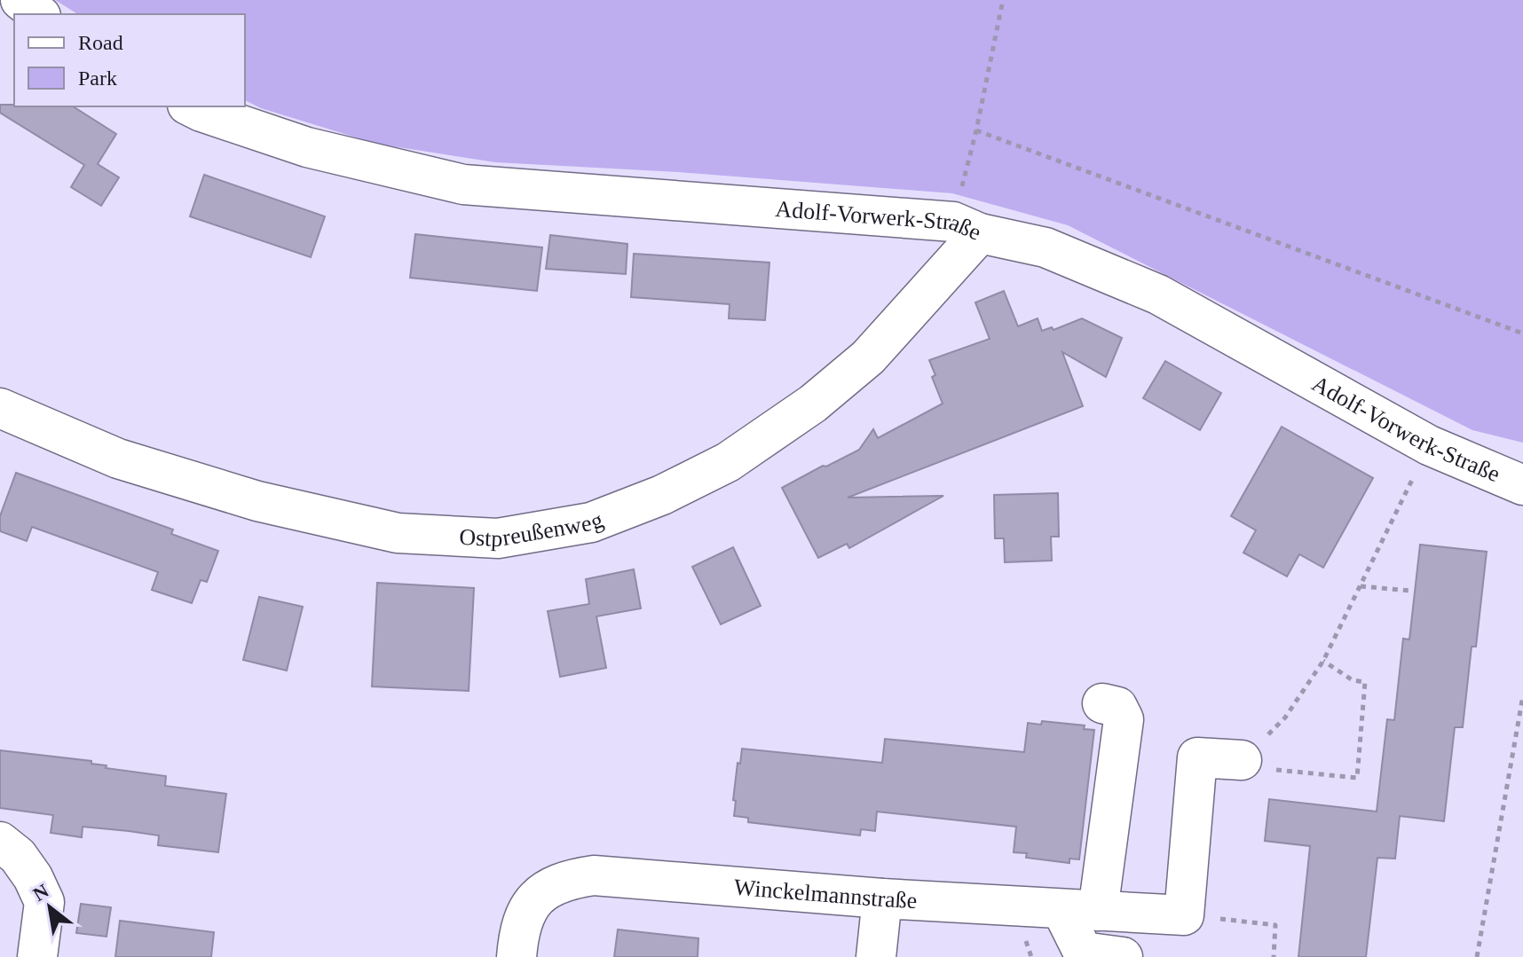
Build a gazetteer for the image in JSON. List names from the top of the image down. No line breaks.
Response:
{"streets":{"street":["Adolf-Vorwerk-Straße","Ostpreußenweg","Winckelmannstraße"]},"crossings":[["Adolf-Vorwerk-Straße","Ostpreußenweg"]],"legend":["Road","Park"],"north":"top left"}
